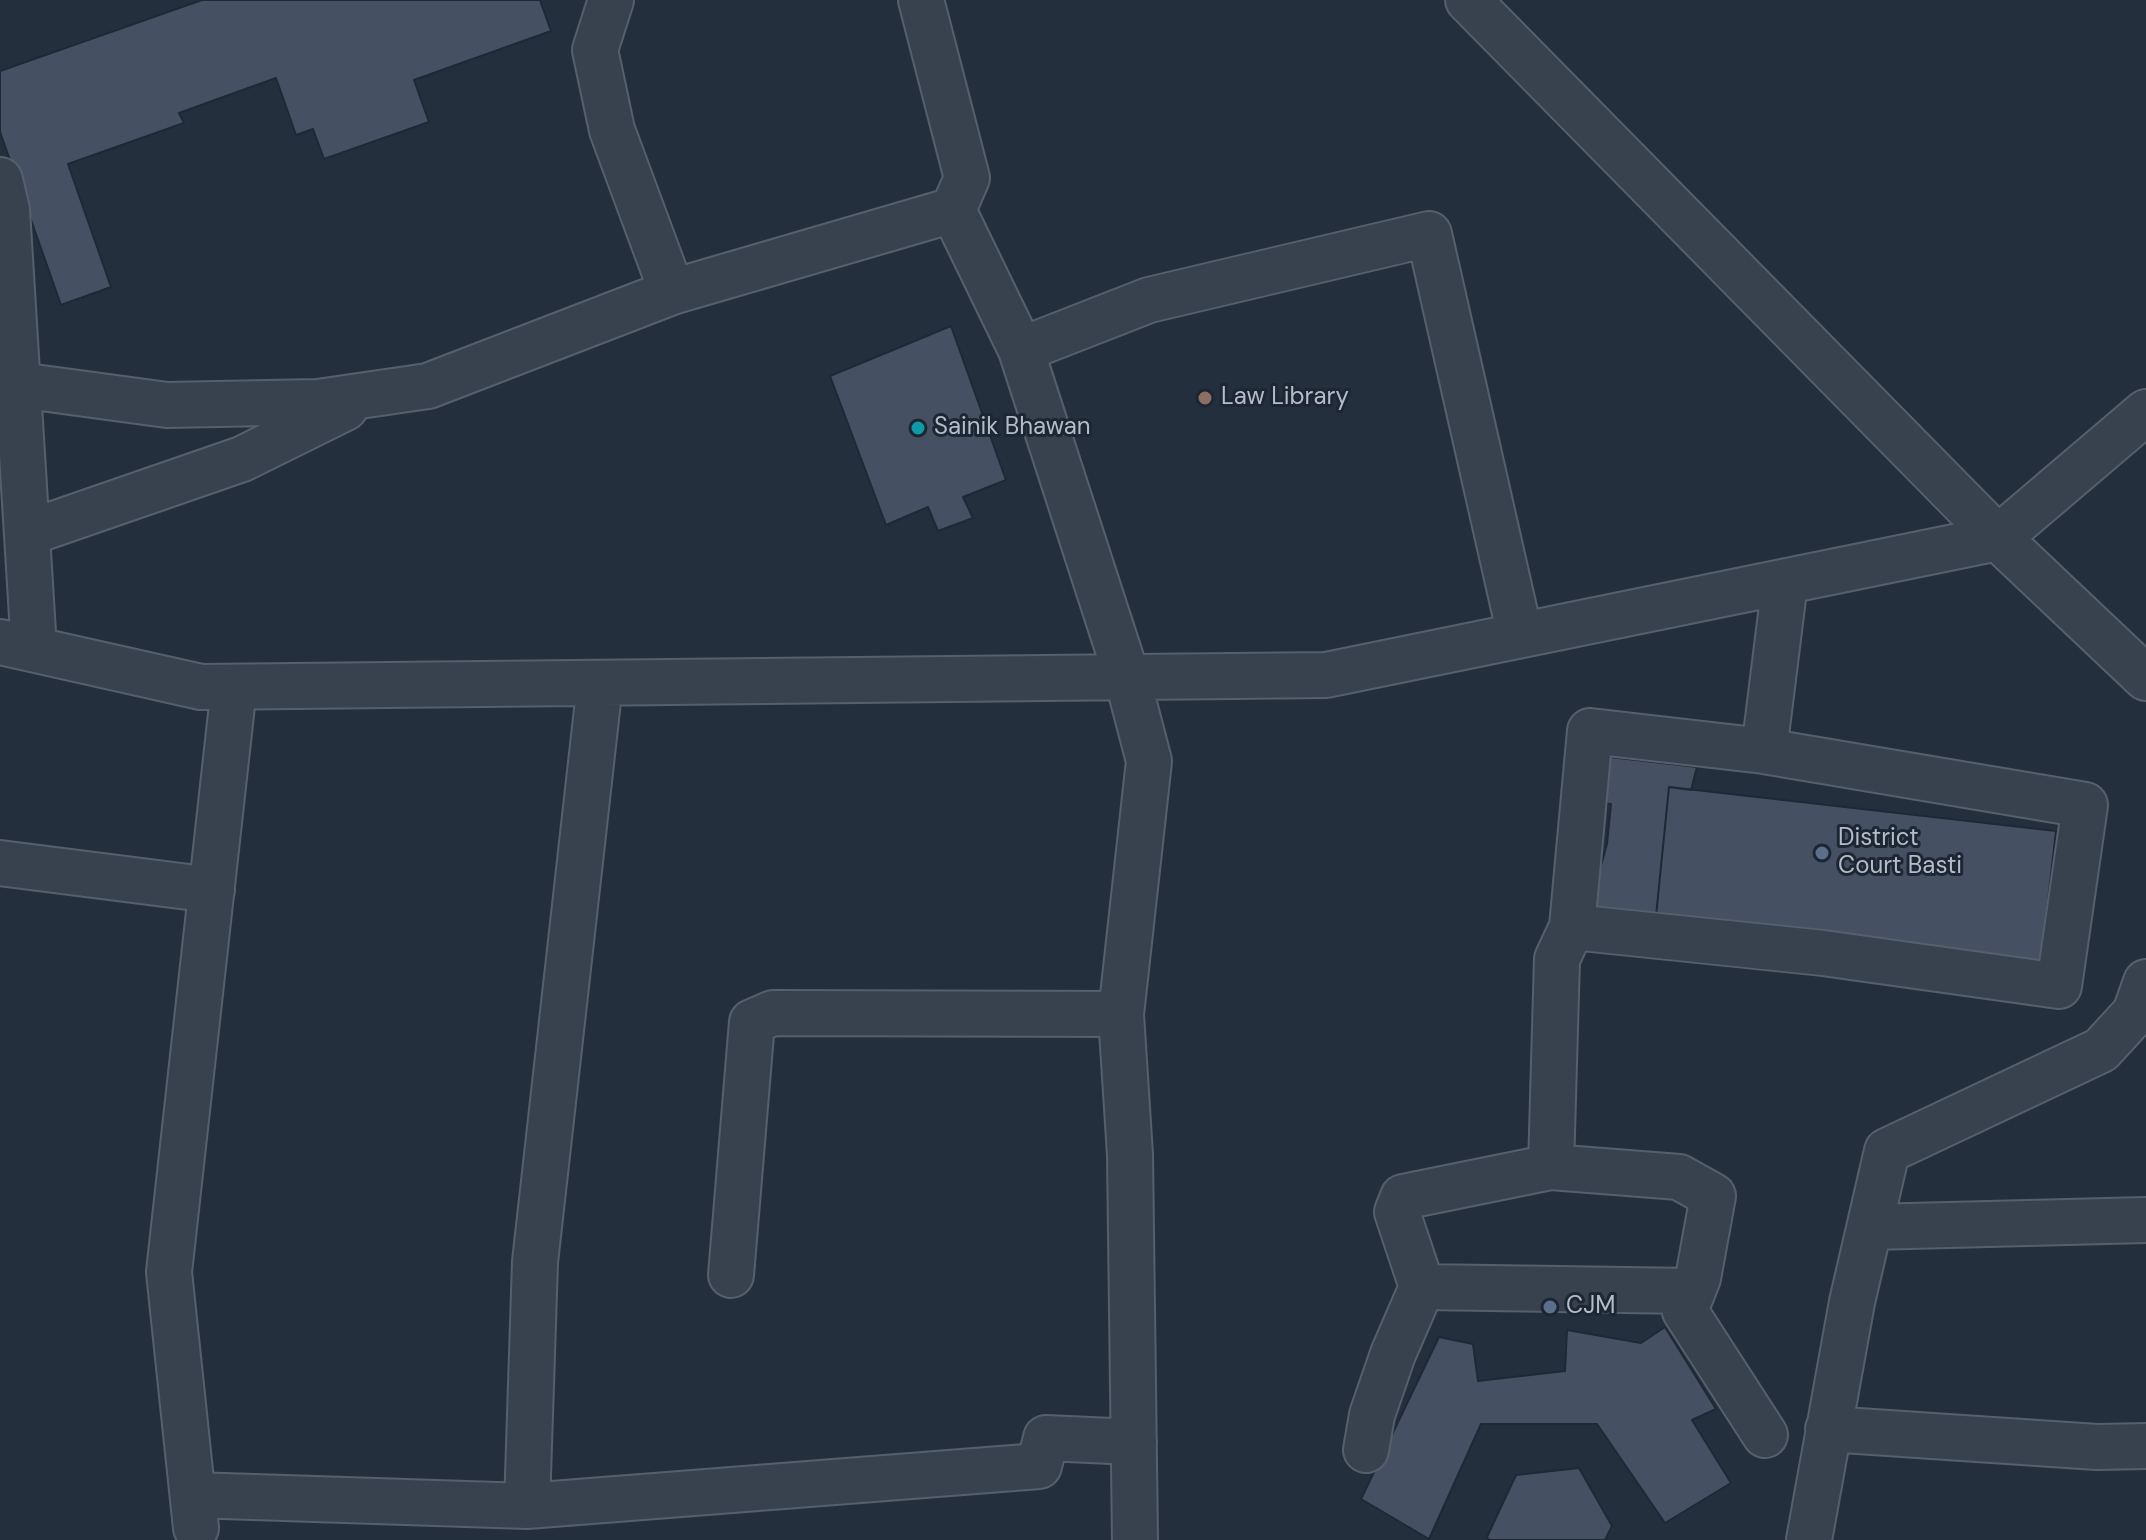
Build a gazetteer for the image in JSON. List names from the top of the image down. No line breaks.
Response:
{"places":["Law Library","Sainik Bhawan","District Court Basti","CJM"]}
